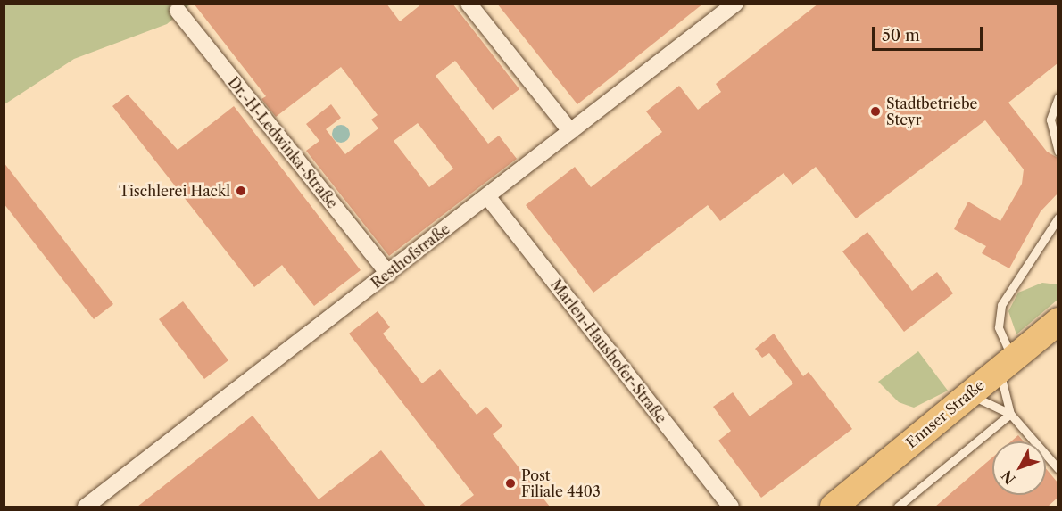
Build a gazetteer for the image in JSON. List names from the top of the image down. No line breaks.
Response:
{"streets":{"main road":["Ennser Straße"],"street":["Dr.-H-Ledwinka-Straße","Resthofstraße","Marlen-Haushofer-Straße"]},"crossings":[["Dr.-H-Ledwinka-Straße","Resthofstraße"],["Resthofstraße","Marlen-Haushofer-Straße"]],"places":["Stadtbetriebe Steyr","Tischlerei Hackl","Post Filiale 4403"],"scale_bar":"50 m","north":"bottom left"}
